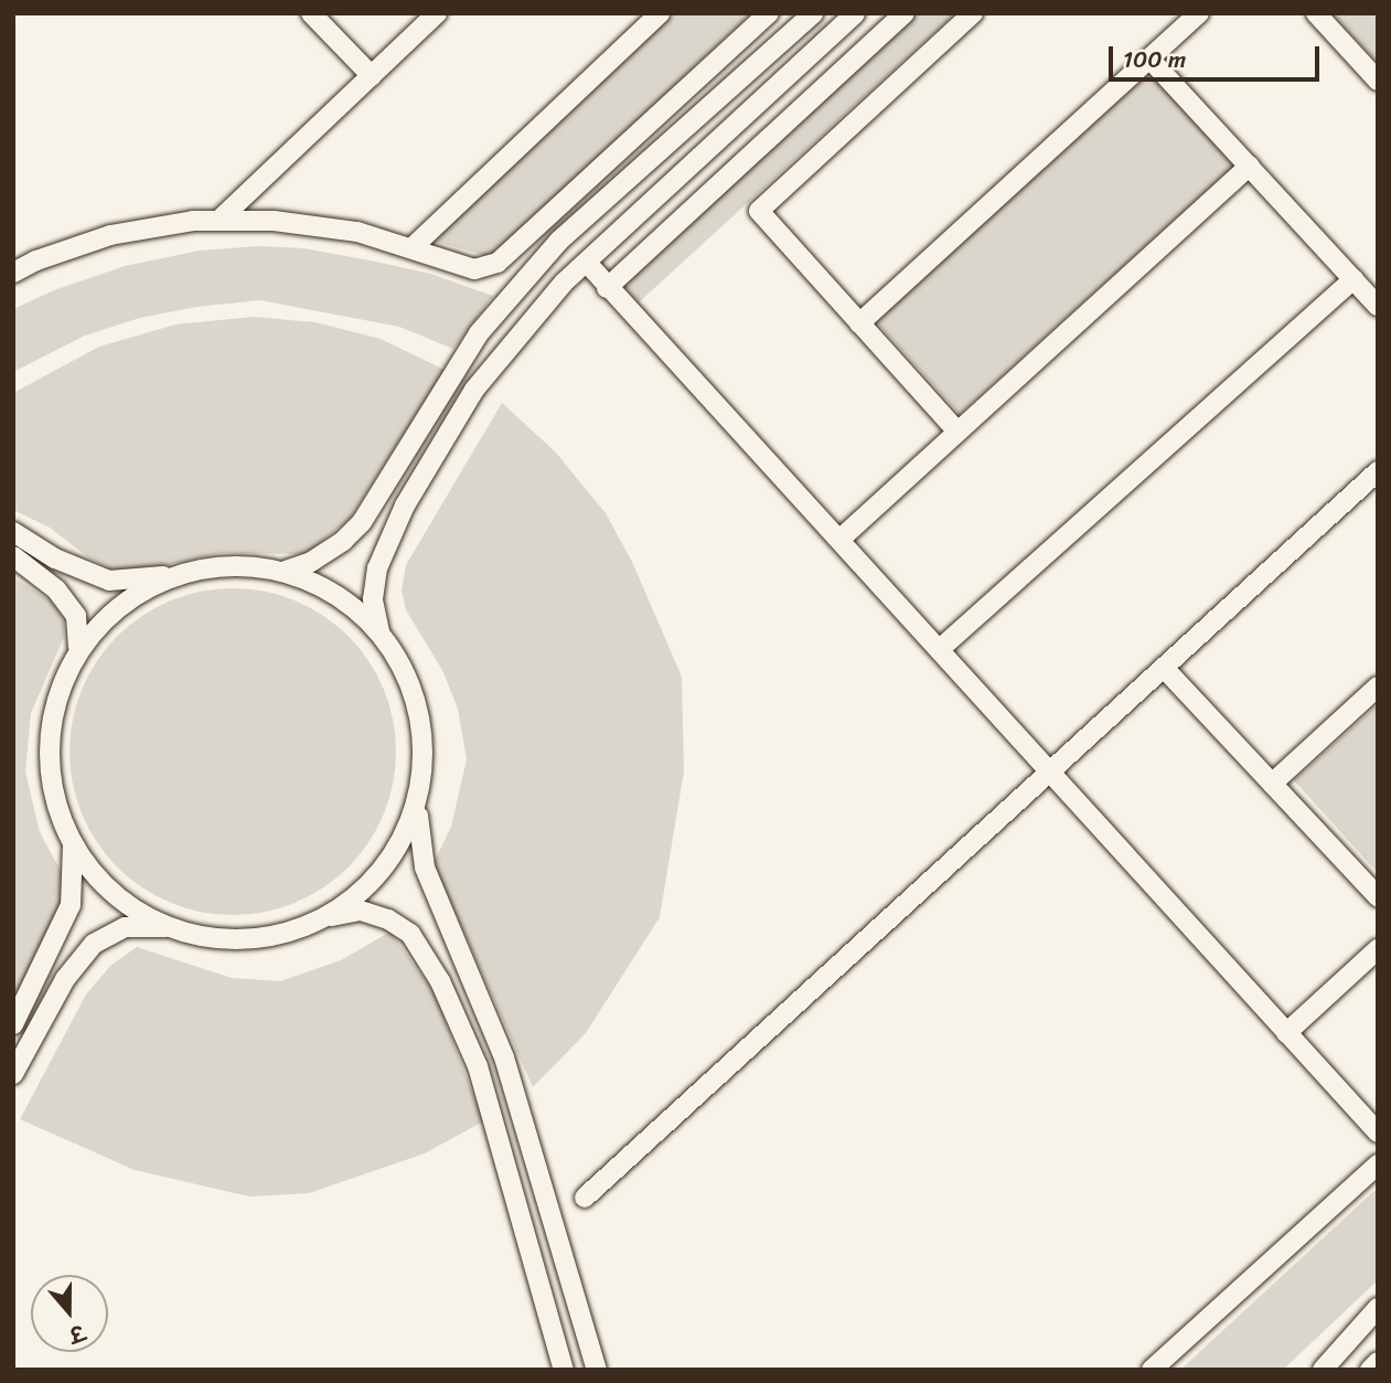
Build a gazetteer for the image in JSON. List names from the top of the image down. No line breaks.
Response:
{"scale_bar":"100 m","north":"bottom"}
